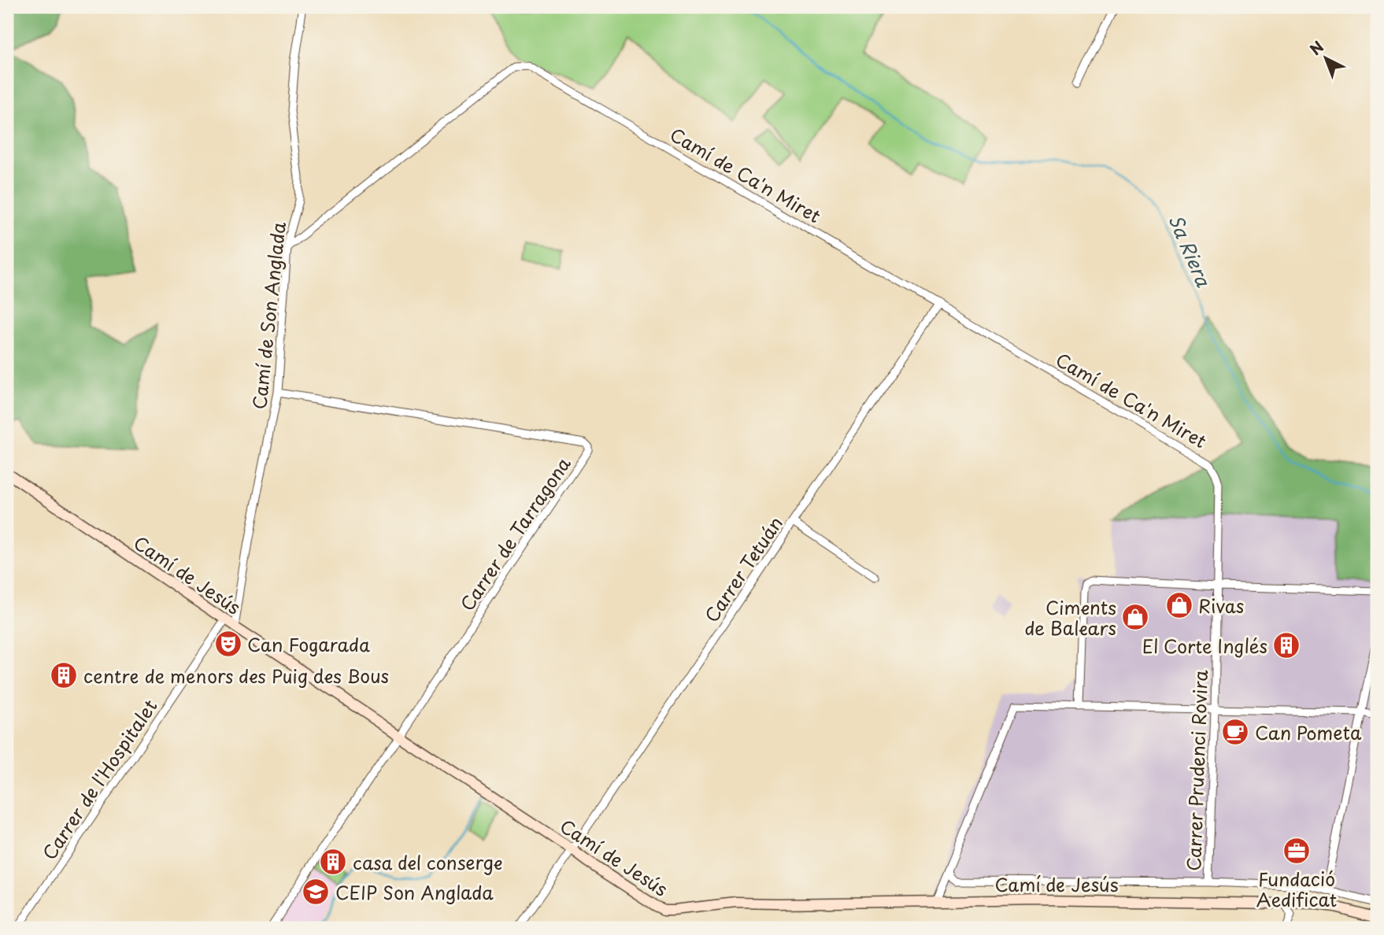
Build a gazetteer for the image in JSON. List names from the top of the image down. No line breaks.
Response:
{"streets":{"street":["Camí de Ca'n Miret","Camí de Son Anglada","Carrer de Tarragona","Carrer Tetuán","Camí de Jesús","Carrer Prudenci Rovira","Carrer de l'Hospitalet"]},"crossings":[["Camí de Ca'n Miret","Camí de Son Anglada"],["Camí de Ca'n Miret","Carrer Tetuán"],["Camí de Ca'n Miret","Carrer Prudenci Rovira"],["Camí de Son Anglada","Carrer de Tarragona"],["Camí de Son Anglada","Camí de Jesús"],["Camí de Son Anglada","Carrer de l'Hospitalet"],["Carrer de Tarragona","Camí de Jesús"],["Carrer Tetuán","Camí de Jesús"],["Camí de Jesús","Carrer Prudenci Rovira"],["Camí de Jesús","Carrer de l'Hospitalet"]],"water":["Sa Riera"],"places":{"shop":["Rivas","Ciments de Balears"],"theatre":["Can Fogarada"],"building":["El Corte Inglés","centre de menors des Puig des Bous","casa del conserge"],"cafe":["Can Pometa"],"office":["Fundació Aedificat"],"school or university":["CEIP Son Anglada"]},"north":"top left"}
